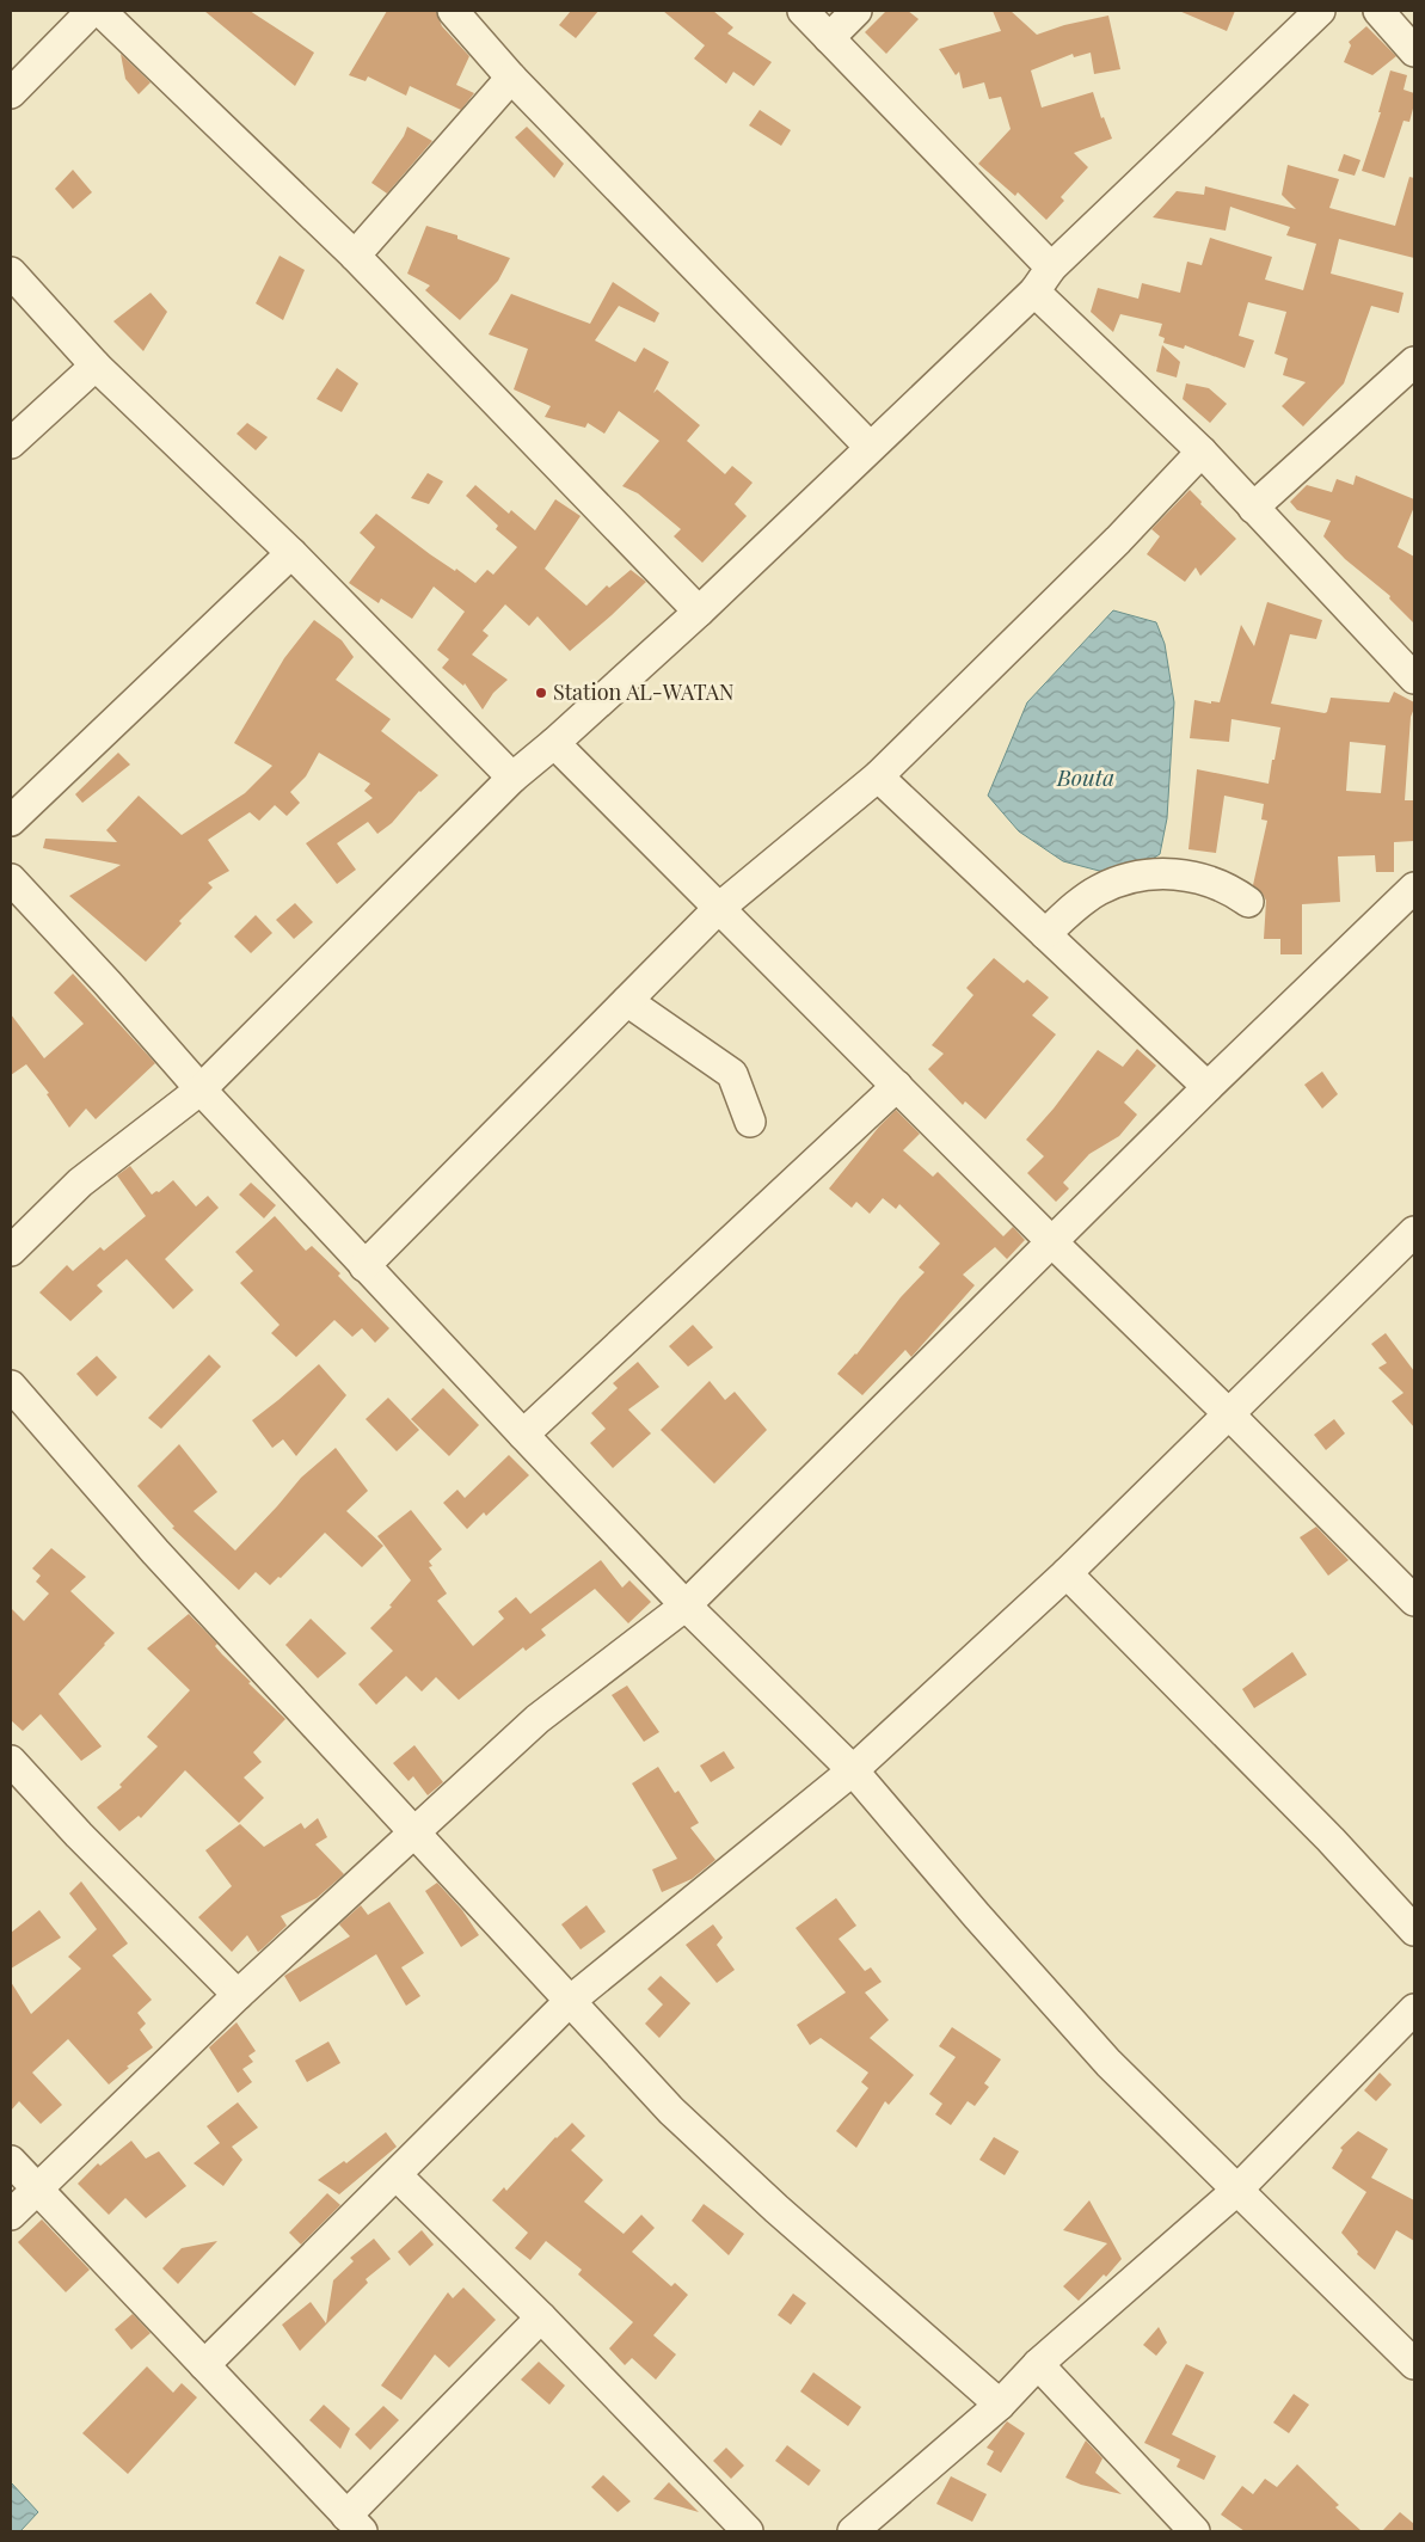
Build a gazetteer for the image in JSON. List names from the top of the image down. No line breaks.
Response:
{"water":["Bouta"],"places":["Station AL-WATAN"]}
